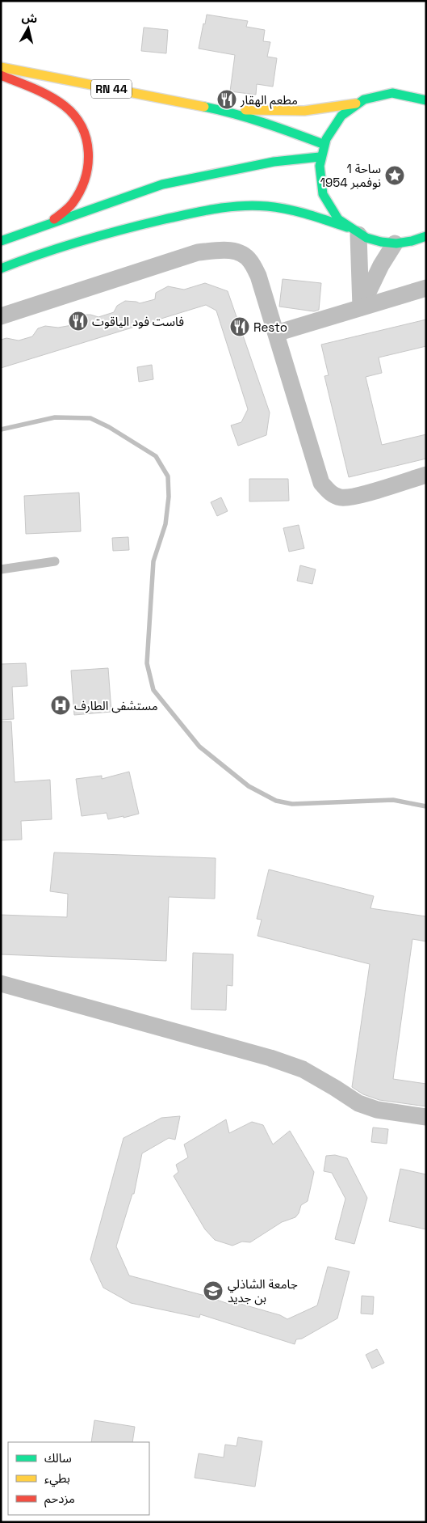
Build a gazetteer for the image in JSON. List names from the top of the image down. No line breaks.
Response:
{"streets":{"main road":["RN 44"]},"places":{"restaurant":["مطعم الهقار","فاست فود الياقوت","Resto"],"place":["ساحة 1 نوفمبر 1954"],"hospital":["مستشفى الطارف"],"school or university":["جامعة الشاذلي بن جديد"]},"legend":["سالك","بطيء","مزدحم"],"north":"top"}
